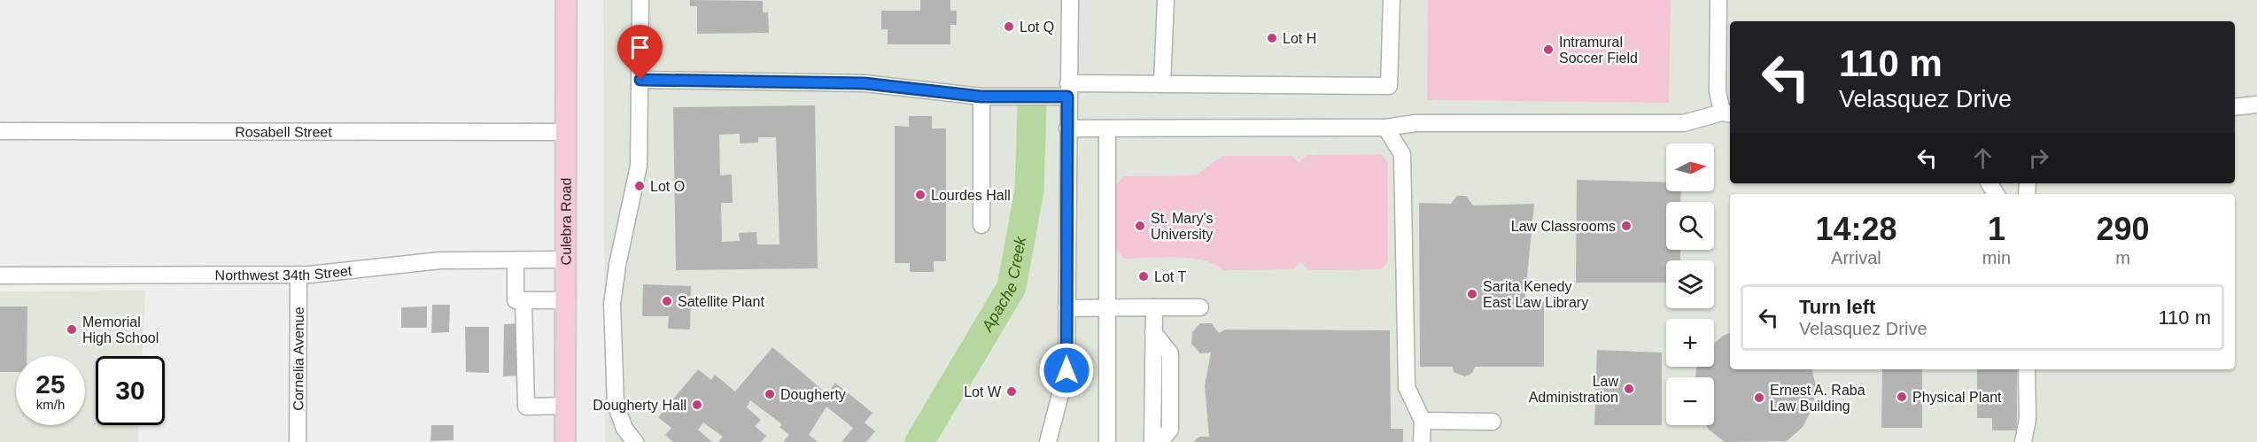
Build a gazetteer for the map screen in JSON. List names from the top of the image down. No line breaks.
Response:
{"streets":{"main road":["Culebra Road"],"street":["Rosabell Street","Northwest 34th Street","Cornelia Avenue"]},"crossings":[["Rosabell Street","Culebra Road"],["Culebra Road","Northwest 34th Street"],["Northwest 34th Street","Cornelia Avenue"]],"water":["Apache Creek"],"places":["Lot Q","Lot H","Intramural Soccer Field","Lot O","Lourdes Hall","St. Mary's University","Law Classrooms","Lot T","Sarita Kenedy East Law Library","Satellite Plant","Memorial High School","Law Administration","Lot W","Dougherty","Physical Plant","Ernest A. Raba Law Building","Dougherty Hall"],"north":"right","page":{"turn":["110 m","Velasquez Drive"],"map_buttons":["+","−"],"eta":["14:28","Arrival","1","min","290","m"],"list":[{"name":"Turn left","note":"Velasquez Drive","value":"110 m"}],"speed":"25 km/h","limit":"30"}}
